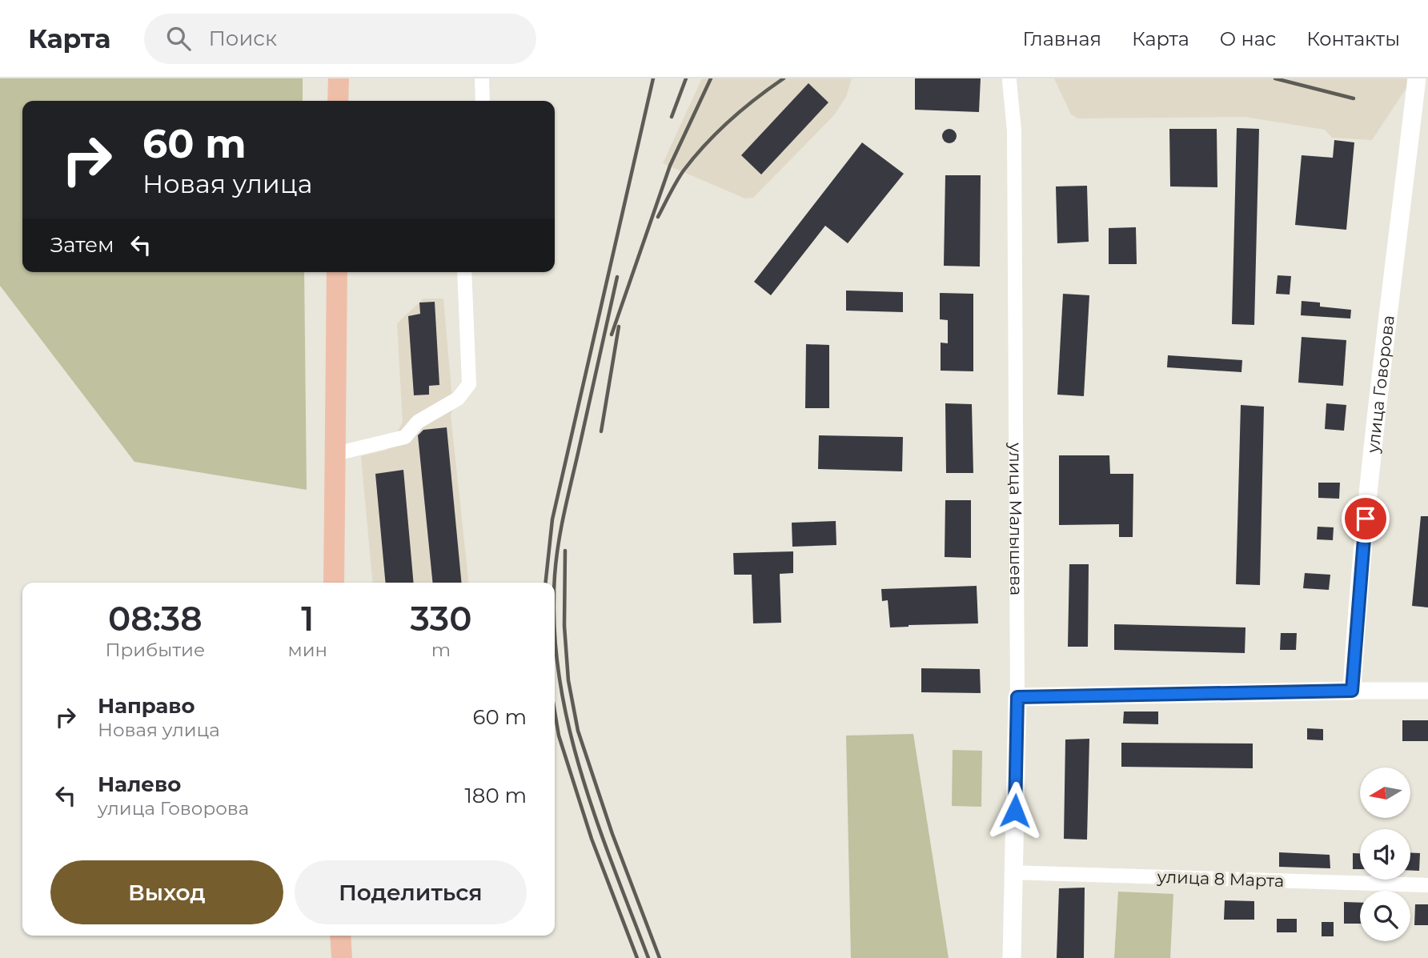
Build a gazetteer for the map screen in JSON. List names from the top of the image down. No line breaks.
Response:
{"streets":{"main road":["улица Говорова","улица Малышева"],"street":["улица 8 Марта"]},"crossings":[["улица Малышева","улица 8 Марта"]],"north":"left","page":{"header":"Карта","search":"Поиск","nav":["Главная","Карта","О нас","Контакты"],"turn":["60 m","Новая улица"],"then":"Затем","eta":["08:38","Прибытие","1","мин","330","m"],"list":[{"name":"Направо","note":"Новая улица","value":"60 m"},{"name":"Налево","note":"улица Говорова","value":"180 m"}],"buttons":["Выход","Поделиться"]}}
